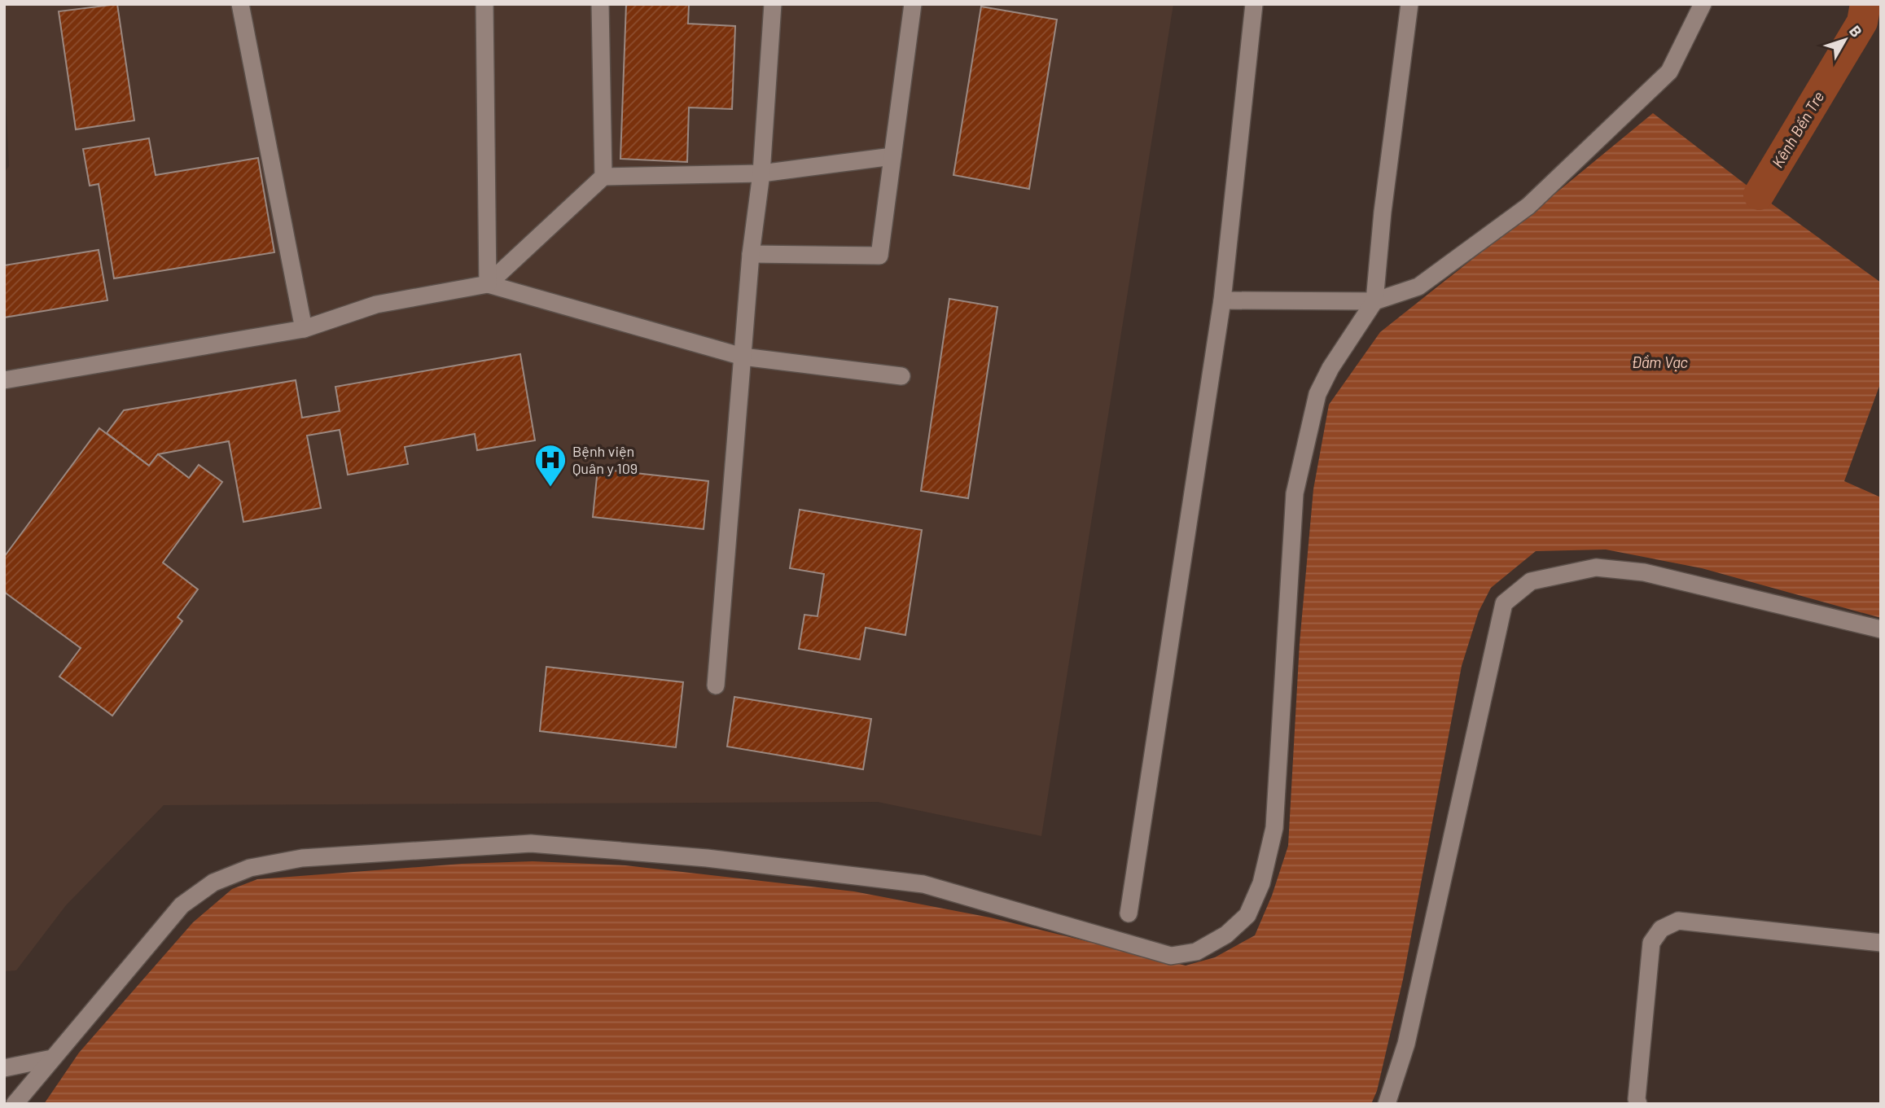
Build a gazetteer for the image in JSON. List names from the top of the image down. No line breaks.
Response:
{"water":["Kênh Bến Tre","Đầm Vạc"],"places":{"hospital":["Bệnh viện Quân y 109"]},"north":"top right"}
